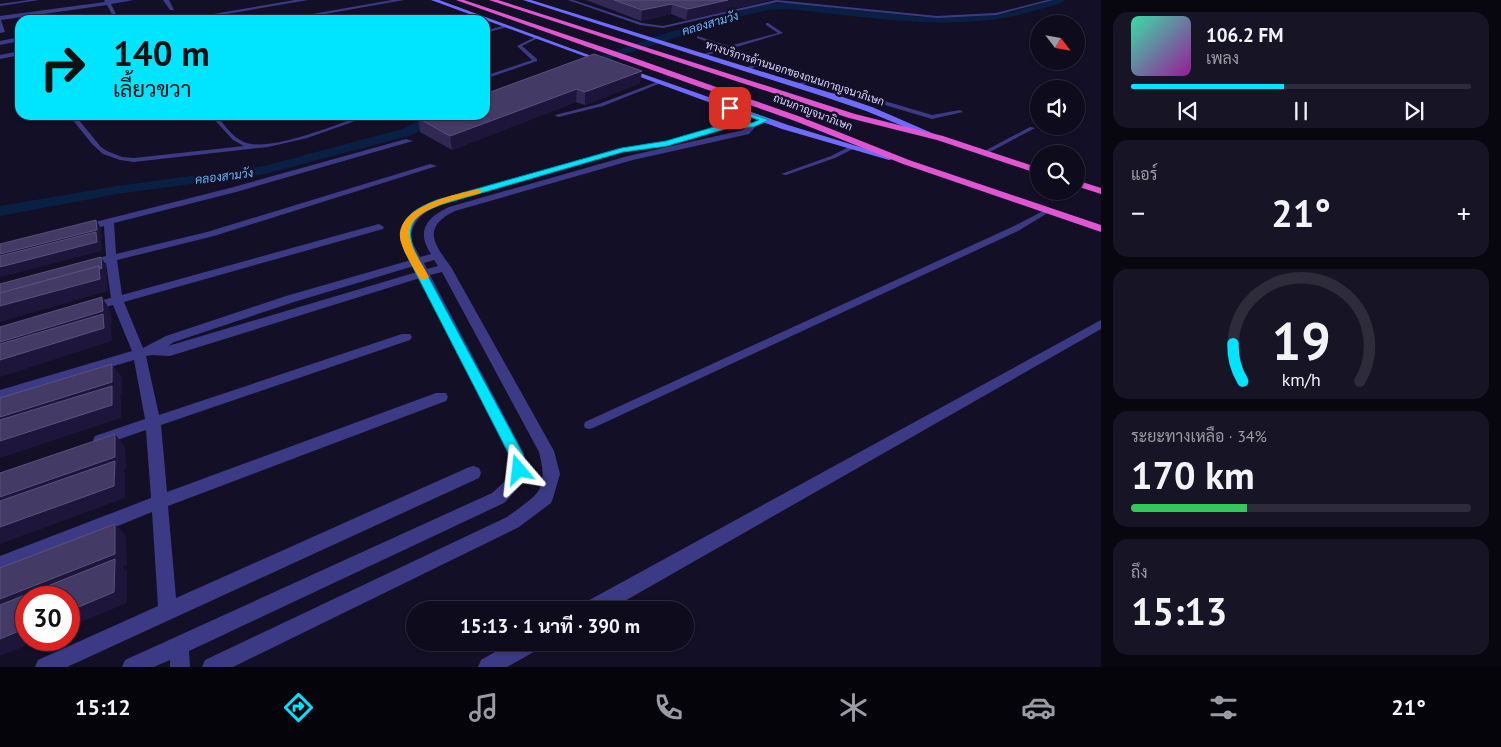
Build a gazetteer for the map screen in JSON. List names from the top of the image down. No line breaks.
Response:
{"streets":{"highway":["ถนนกาญจนาภิเษก"],"main road":["ทางบริการด้านนอกของถนนกาญจนาภิเษก"]},"crossings":[["ทางบริการด้านนอกของถนนกาญจนาภิเษก","ถนนกาญจนาภิเษก"]],"water":["คลองสามวัง"],"north":"bottom right","page":{"turn":["140 m","เลี้ยวขวา"],"song":["106.2 FM","เพลง"],"tile":["แอร์",["ระยะทางเหลือ · 34%","170 km"],["ถึง","15:13"]],"heat":["−","21°","+"],"limit":"30","trip":"15:13 · 1 นาที · 390 m","tabs":["15:12","21°"],"gauge":["19","km/h"]}}
